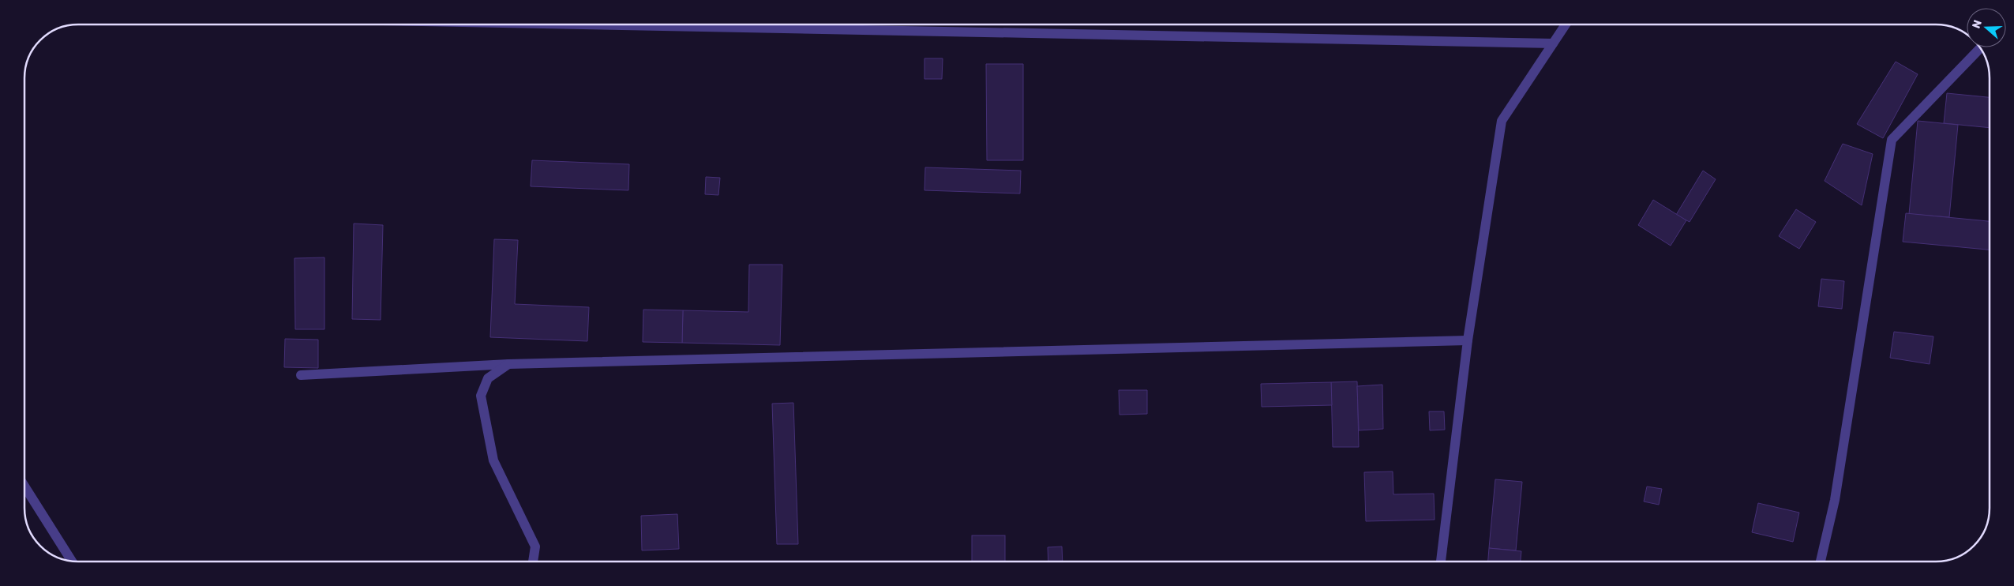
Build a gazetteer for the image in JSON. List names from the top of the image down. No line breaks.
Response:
{"north":"left"}
